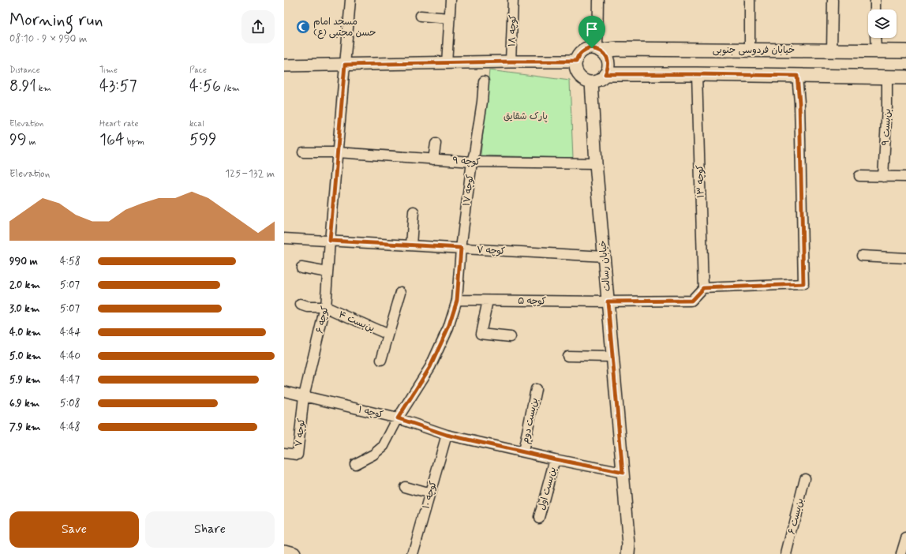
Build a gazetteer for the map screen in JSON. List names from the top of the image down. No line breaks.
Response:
{"streets":{"main road":["خیابان فردوسی جنوبی"],"street":["کوچه ۱۸","بن‌بست ۹","کوچه ۹","کوچه ۱۳","کوچه ۱۷","کوچه ۷","خیابان رسالت","کوچه ۵","کوچه ۶","بن‌بست ۴","کوچه ۱","بن‌بست دوم","بن‌بست اول","کوچه ۱۰","بن‌بست ۶"]},"crossings":[["خیابان فردوسی جنوبی","خیابان رسالت"],["کوچه ۹","کوچه ۱۷"],["کوچه ۹","خیابان رسالت"],["کوچه ۹","کوچه ۶"],["کوچه ۱۳","کوچه ۵"],["کوچه ۱۷","کوچه ۷"],["کوچه ۱۷","کوچه ۵"],["کوچه ۱۷","کوچه ۱"],["کوچه ۷","خیابان رسالت"],["کوچه ۷","کوچه ۶"],["کوچه ۷","کوچه ۱"],["خیابان رسالت","کوچه ۵"],["خیابان رسالت","کوچه ۱"],["کوچه ۶","بن‌بست ۴"],["کوچه ۶","کوچه ۱"],["کوچه ۱","بن‌بست دوم"],["کوچه ۱","بن‌بست اول"],["کوچه ۱","کوچه ۱۰"]],"parks":["پارک شقایق"],"places":{"mosque":["مسجد امام حسن مجتبی (ع)"]},"page":{"heading":["Morning run","08:10 · 9 × 990 m"],"stats":[["Distance","8.91 km"],["Time","43:57"],["Pace","4:56 /km"],["Elevation","99 m"],["Heart rate","164 bpm"],["kcal","599"]],"chart":["Elevation","125–132 m"],"list":[{"name":"990 m","note":"4:58"},{"name":"2.0 km","note":"5:07"},{"name":"3.0 km","note":"5:07"},{"name":"4.0 km","note":"4:44"},{"name":"5.0 km","note":"4:40"},{"name":"5.9 km","note":"4:47"},{"name":"6.9 km","note":"5:08"},{"name":"7.9 km","note":"4:48"}],"buttons":["Save","Share"]}}
